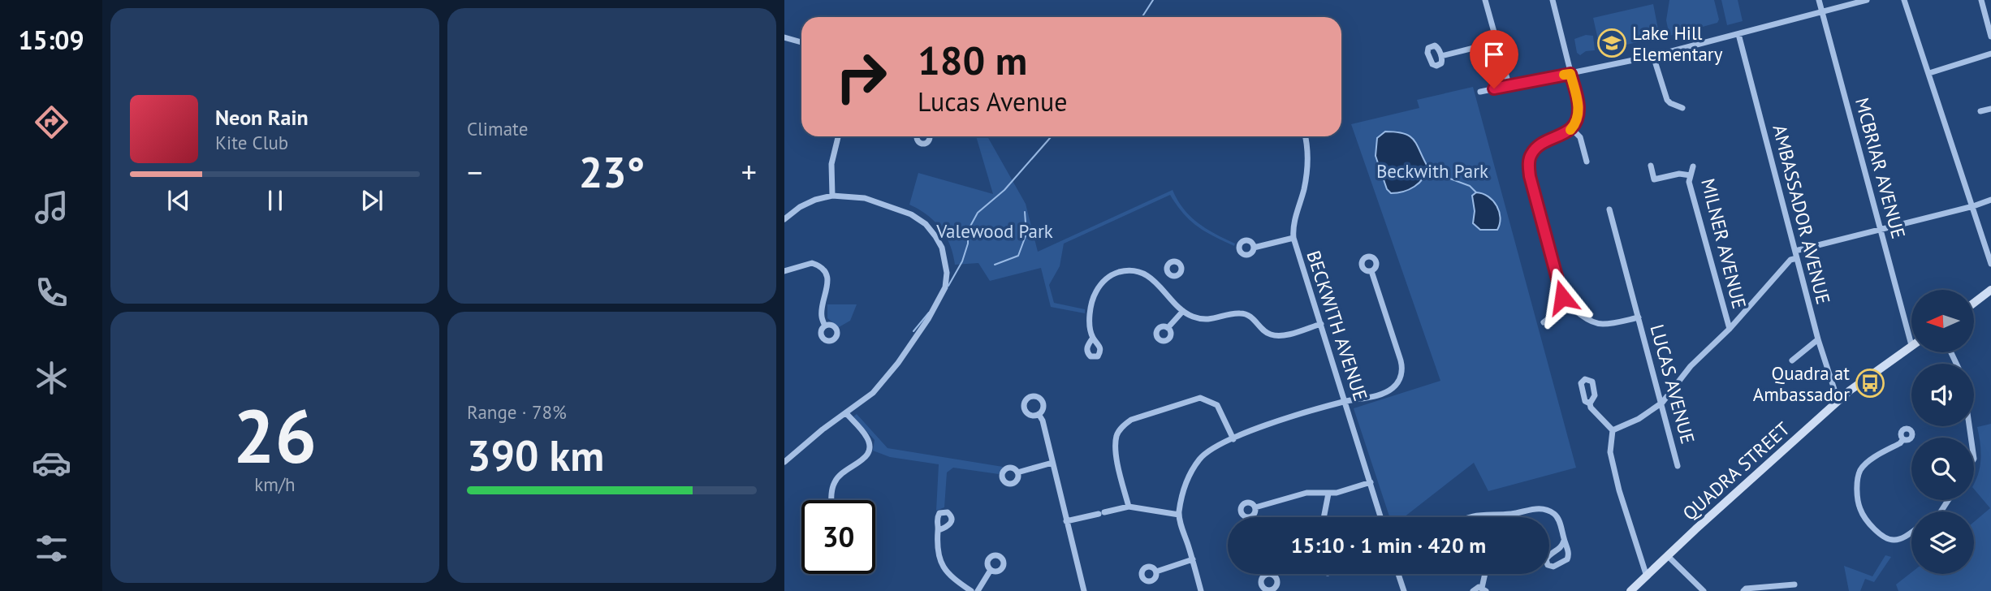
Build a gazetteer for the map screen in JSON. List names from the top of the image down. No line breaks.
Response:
{"streets":{"main road":["QUADRA STREET"],"street":["MCBRIAR AVENUE","AMBASSADOR AVENUE","MILNER AVENUE","BECKWITH AVENUE","LUCAS AVENUE"]},"crossings":[["MCBRIAR AVENUE","QUADRA STREET"],["AMBASSADOR AVENUE","QUADRA STREET"]],"parks":["Beckwith Park","Valewood Park"],"places":{"school or university":["Lake Hill Elementary"],"bus stop":["Quadra at Ambassador"]},"north":"left","page":{"tabs":"15:09","tile":["Climate",["26","km/h"],["Range · 78%","390 km"]],"turn":["180 m","Lucas Avenue"],"song":["Neon Rain","Kite Club"],"heat":["−","23°","+"],"limit":"30","trip":"15:10 · 1 min · 420 m"}}
